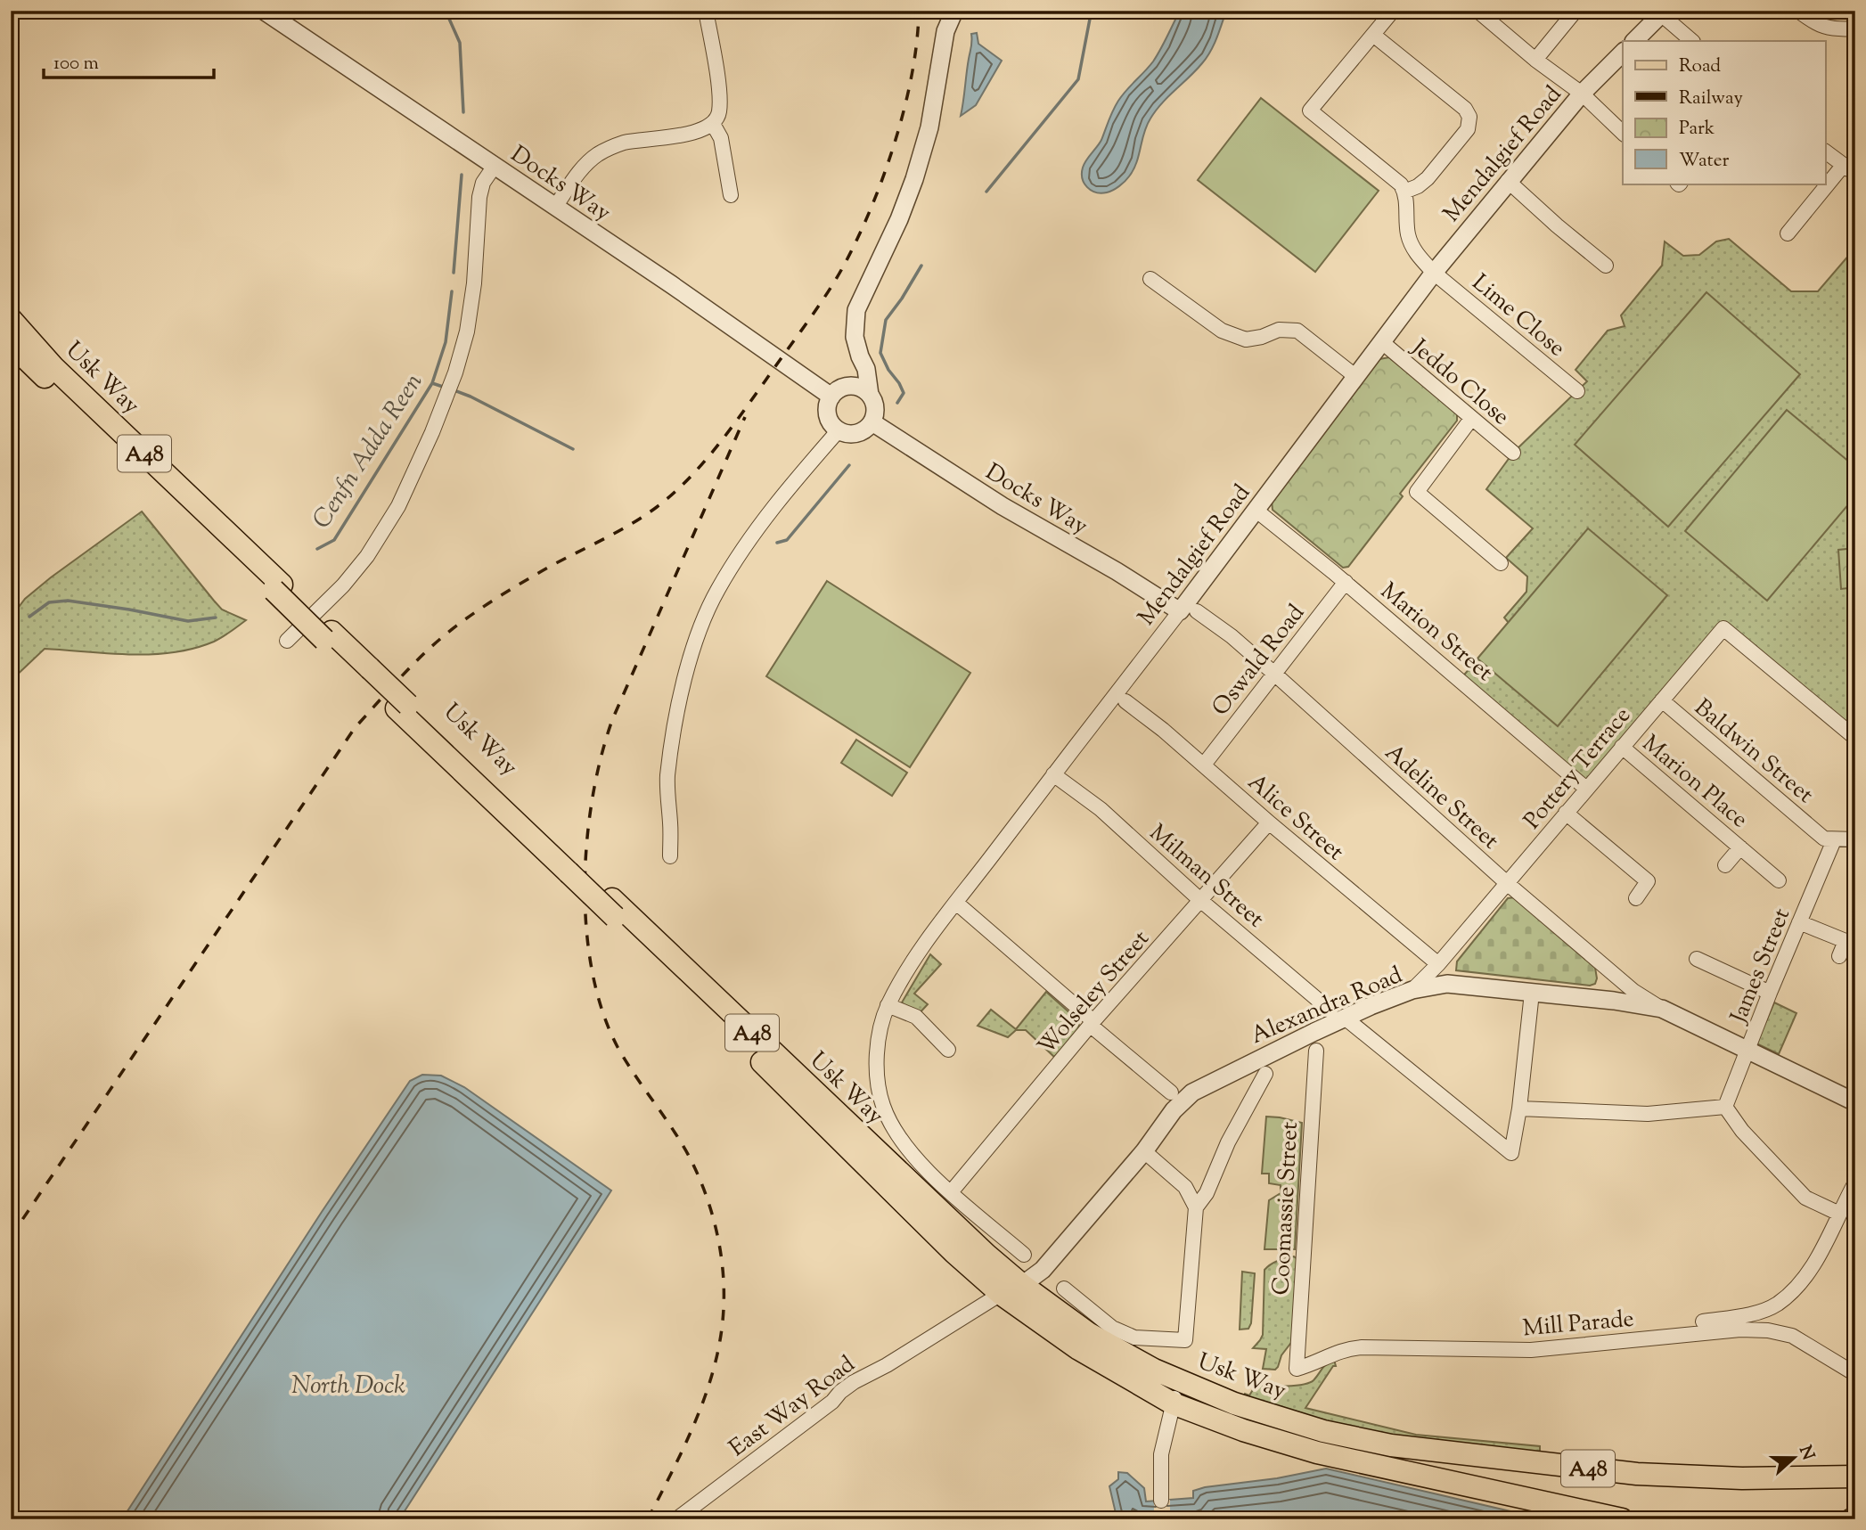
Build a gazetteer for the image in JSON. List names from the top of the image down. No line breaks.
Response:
{"streets":{"main road":["Usk Way","A48"],"street":["Mendalgief Road","Docks Way","Lime Close","Jeddo Close","Marion Street","Oswald Road","Baldwin Street","Pottery Terrace","Marion Place","Adeline Street","Alice Street","Milman Street","James Street","Wolseley Street","Alexandra Road","Coomassie Street","Mill Parade","East Way Road"]},"crossings":[["Mendalgief Road","Docks Way"],["Mendalgief Road","Lime Close"],["Mendalgief Road","Jeddo Close"],["Mendalgief Road","Marion Street"],["Mendalgief Road","Adeline Street"],["Mendalgief Road","Milman Street"],["Mendalgief Road","Wolseley Street"],["Docks Way","Adeline Street"],["Usk Way","Alexandra Road"],["Usk Way","East Way Road"],["Marion Street","Oswald Road"],["Marion Street","Pottery Terrace"],["Oswald Road","Adeline Street"],["Oswald Road","Alice Street"],["Baldwin Street","Pottery Terrace"],["Baldwin Street","James Street"],["Pottery Terrace","Marion Place"],["Pottery Terrace","Adeline Street"],["Pottery Terrace","Alice Street"],["Pottery Terrace","Alexandra Road"],["Adeline Street","Alexandra Road"],["Alice Street","Wolseley Street"],["Milman Street","Wolseley Street"],["Milman Street","Alexandra Road"],["James Street","Alexandra Road"],["Alexandra Road","East Way Road"],["Coomassie Street","Mill Parade"]],"water":["Cenfn Adda Reen","North Dock"],"legend":["Road","Railway","Park","Water"],"scale_bar":"100 m","north":"right"}
